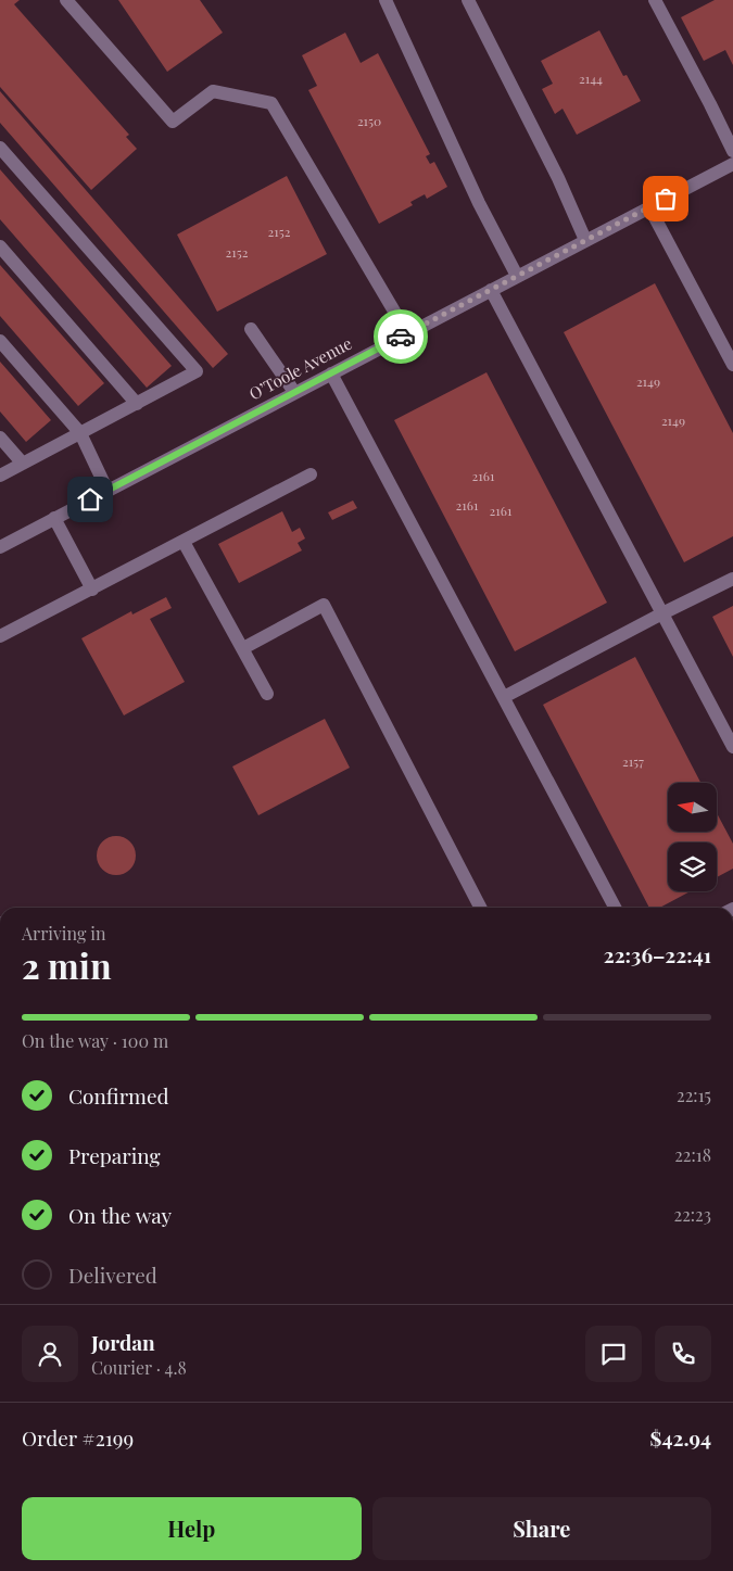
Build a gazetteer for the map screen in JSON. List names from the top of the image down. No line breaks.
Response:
{"streets":{"street":["O’Toole Avenue"]},"house_numbers":["2144","2150","2152","2152","2149","2149","2161","2161","2161","2157"],"north":"left","page":{"heading":["2 min","Arriving in","22:36–22:41"],"panel":["Jordan","Courier · 4.8","Order #2199","$42.94"],"bar":"On the way · 100 m","list":[["Confirmed","22:15"],["Preparing","22:18"],["On the way","22:23"],"Delivered"],"buttons":["Help","Share"]}}
